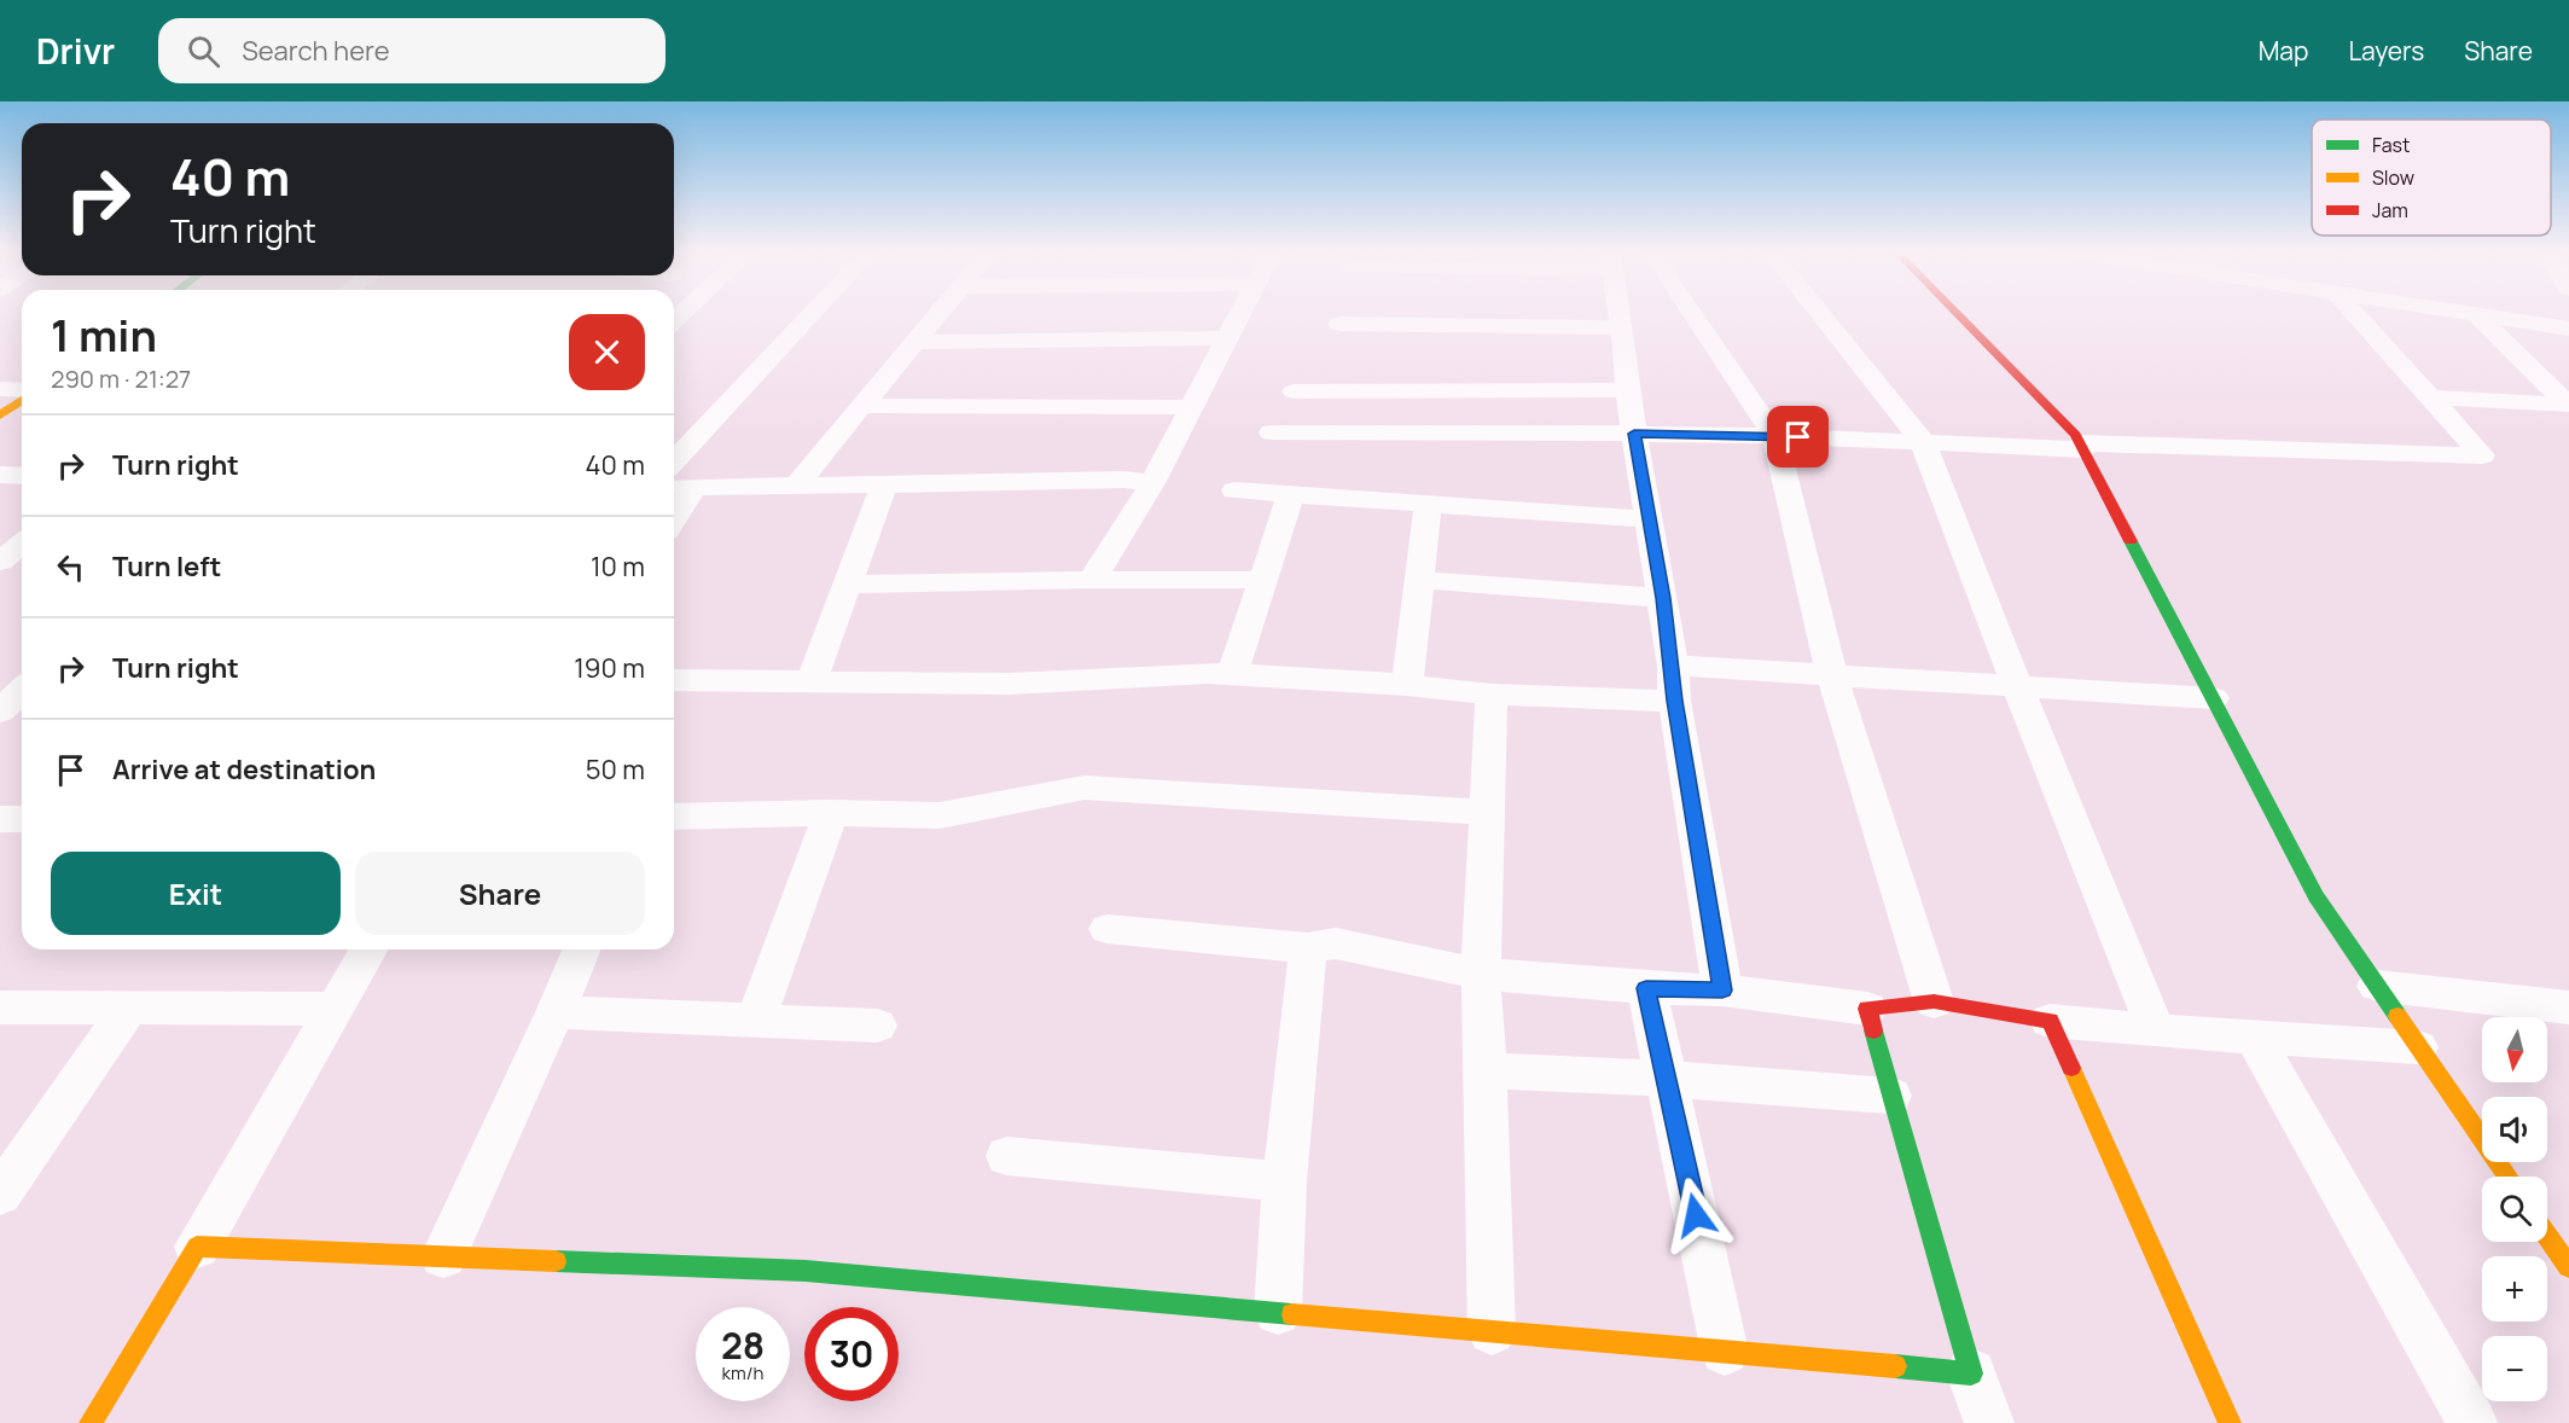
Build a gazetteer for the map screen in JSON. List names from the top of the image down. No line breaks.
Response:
{"legend":["Fast","Slow","Jam"],"north":"bottom","page":{"header":"Drivr","search":"Search here","nav":["Map","Layers","Share"],"turn":["40 m","Turn right"],"heading":["1 min","290 m · 21:27"],"list":[{"name":"Turn right","value":"40 m"},{"name":"Turn left","value":"10 m"},{"name":"Turn right","value":"190 m"},{"name":"Arrive at destination","value":"50 m"}],"buttons":["Exit","Share"],"map_buttons":["+","−"],"speed":"28 km/h","limit":"30"}}
